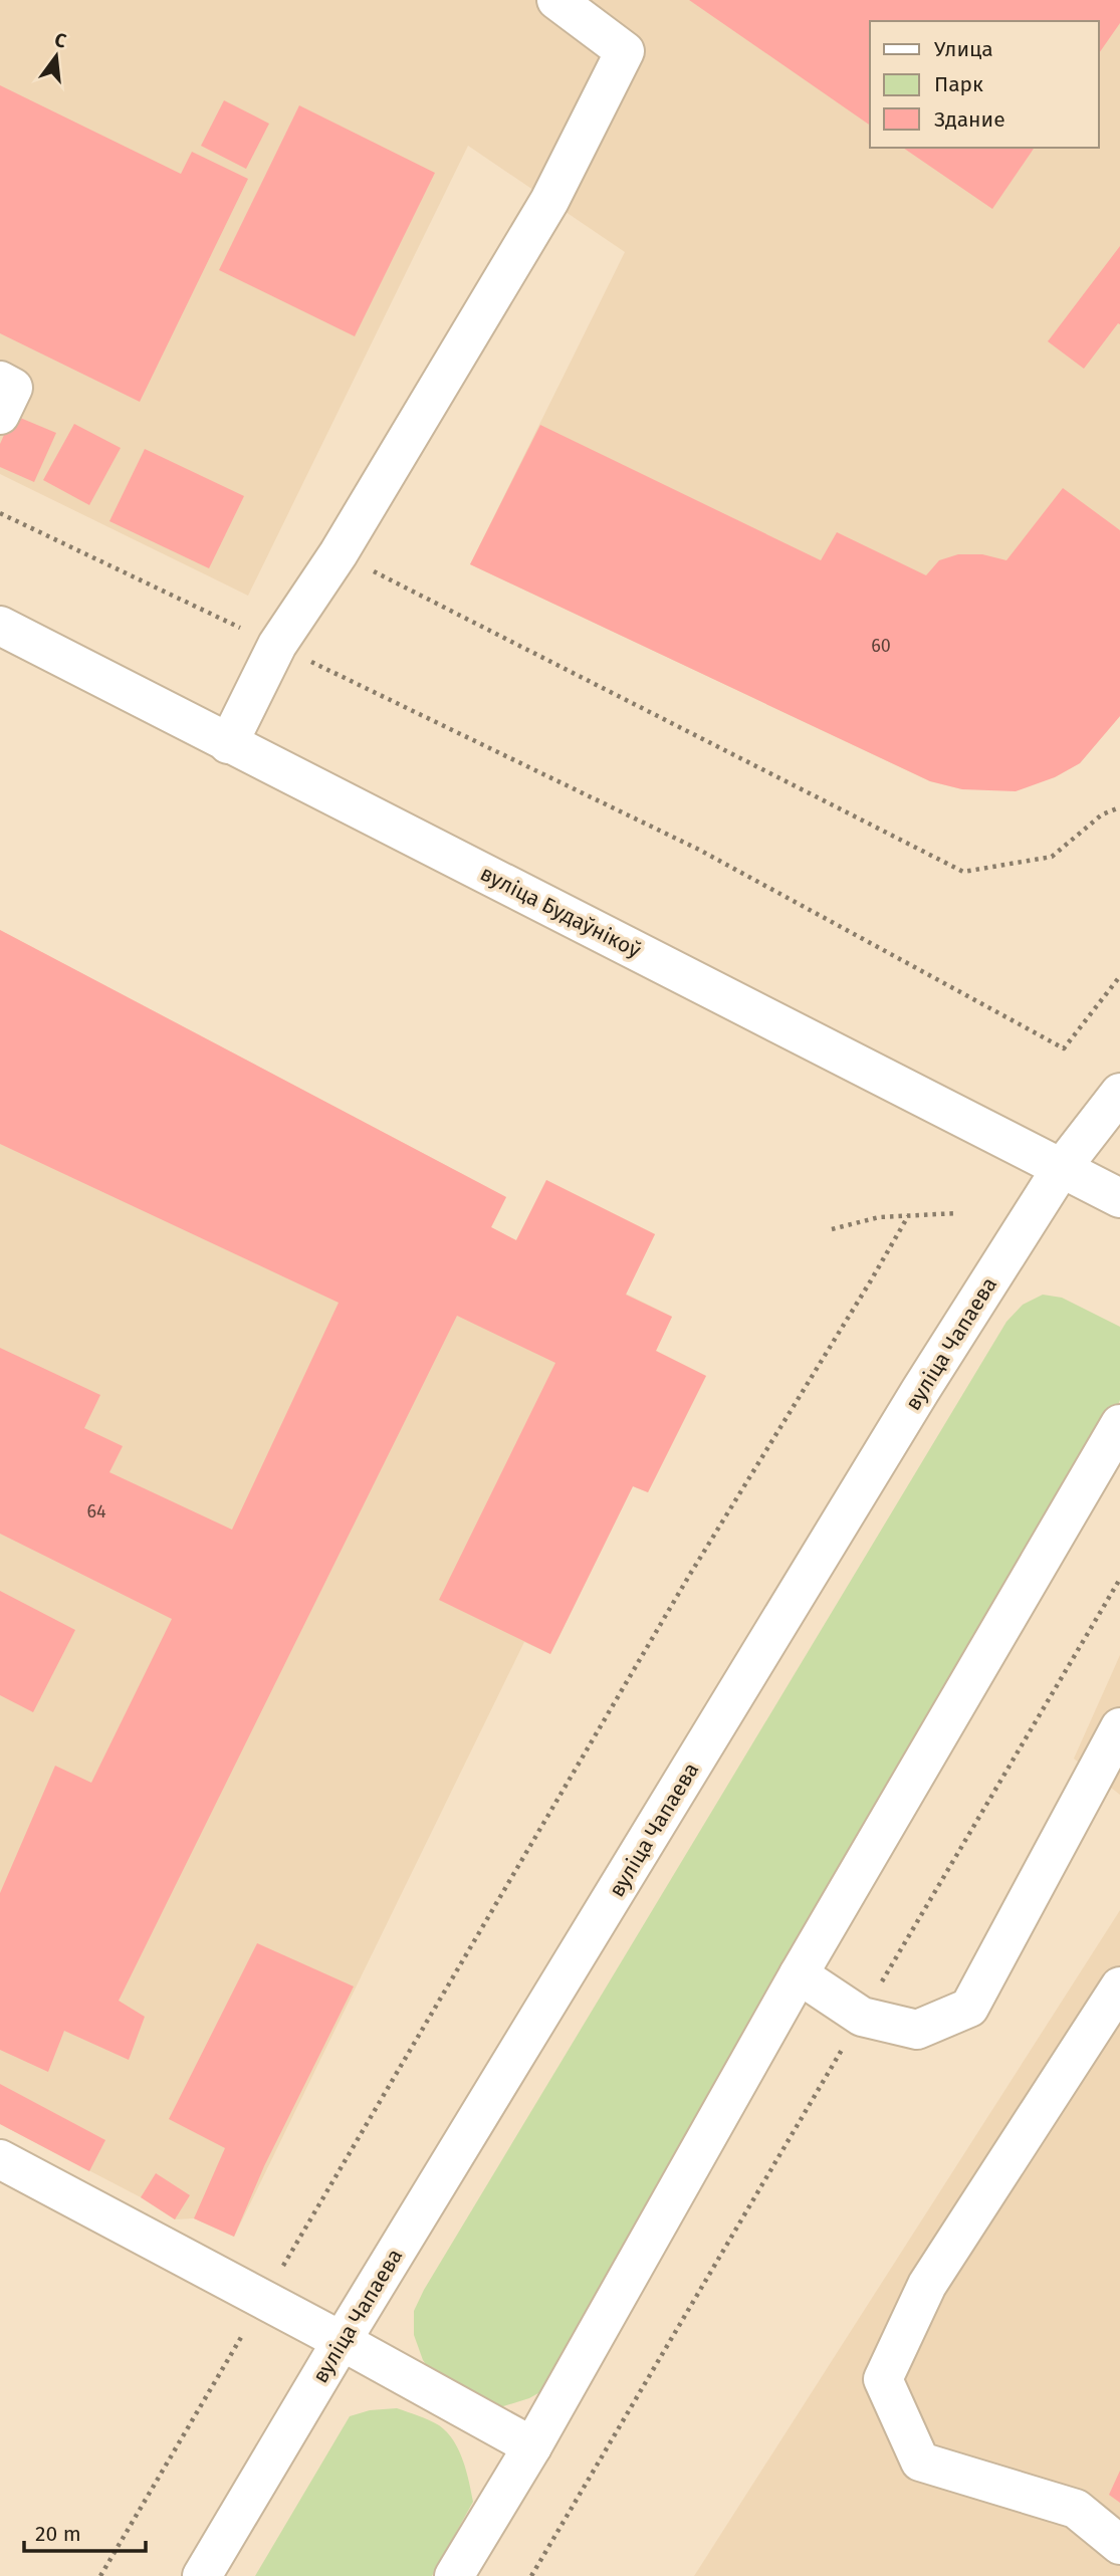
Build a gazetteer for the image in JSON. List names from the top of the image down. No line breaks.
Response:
{"streets":{"main road":["вуліца Будаўнікоў","вуліца Чапаева"]},"crossings":[["вуліца Будаўнікоў","вуліца Чапаева"]],"house_numbers":["60","64"],"legend":["Улица","Парк","Здание"],"scale_bar":"20 m","north":"top"}
